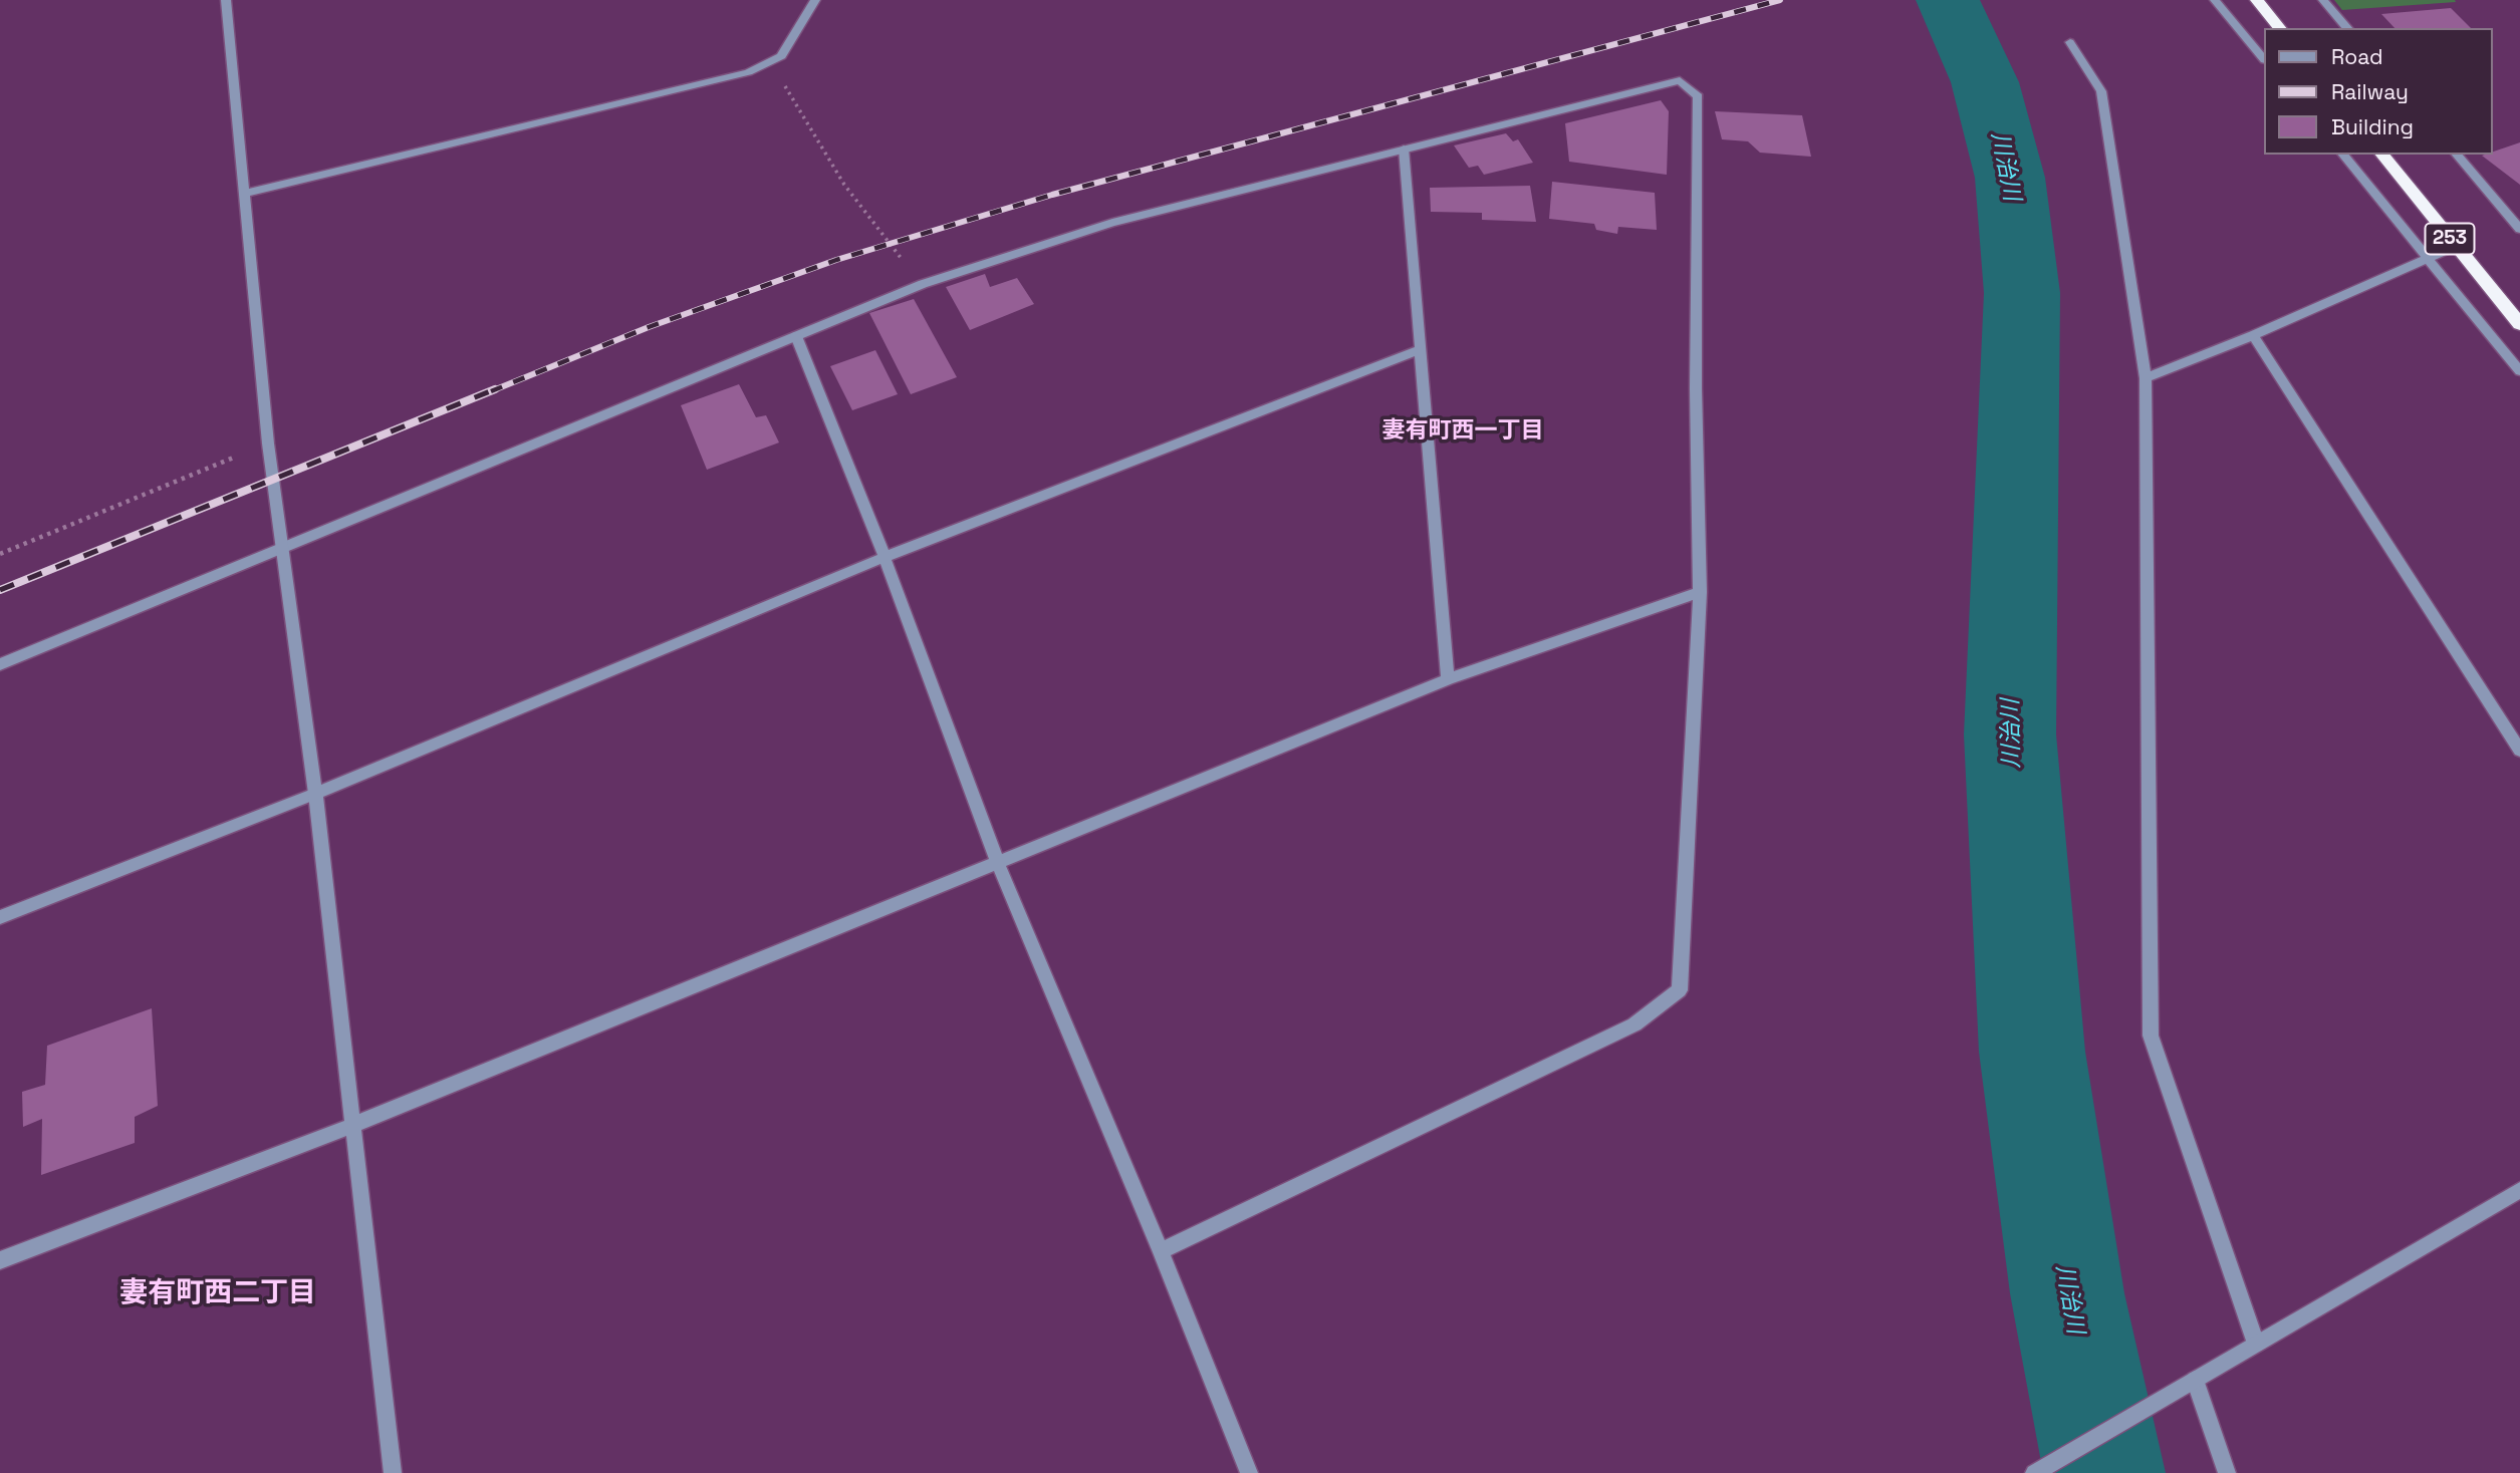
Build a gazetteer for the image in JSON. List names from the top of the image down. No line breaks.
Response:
{"streets":{"highway":["253"]},"districts":["妻有町西一丁目","妻有町西二丁目"],"water":["川治川"],"legend":["Road","Railway","Building"]}
